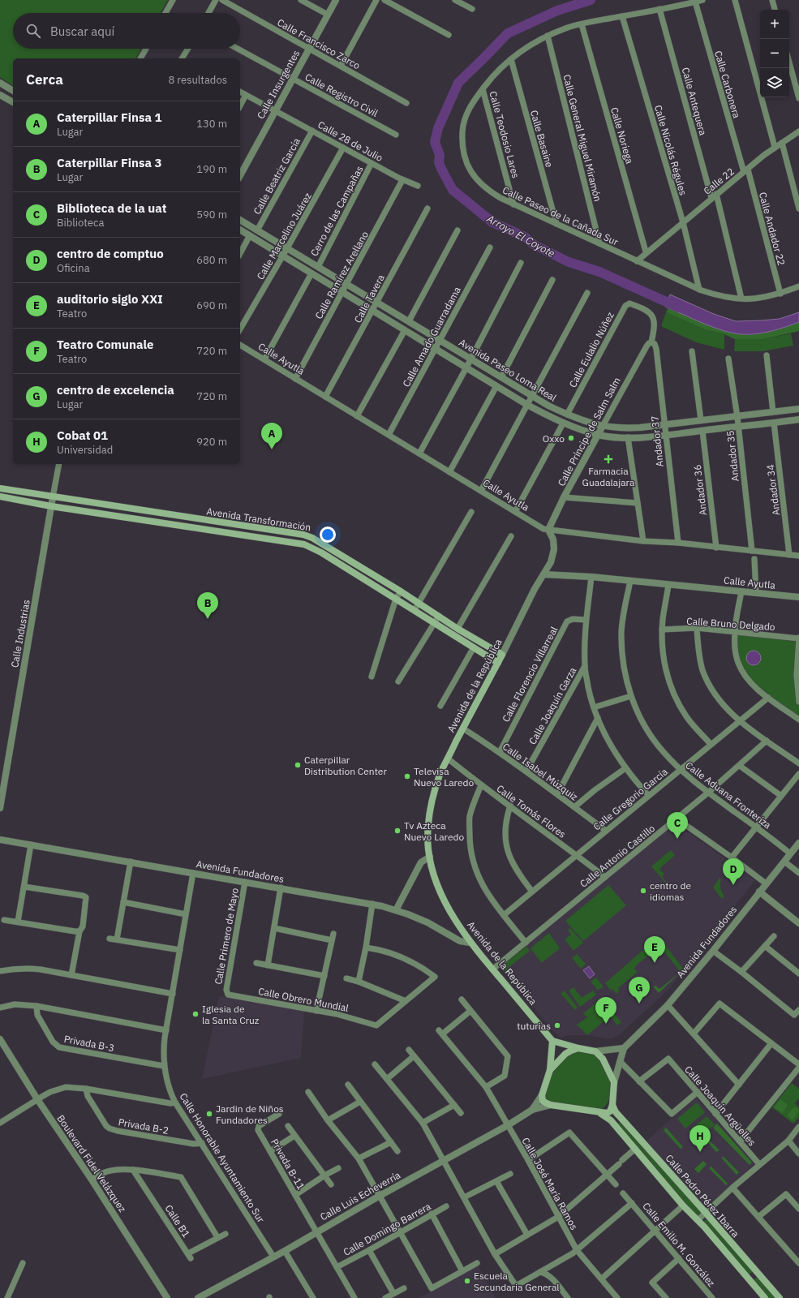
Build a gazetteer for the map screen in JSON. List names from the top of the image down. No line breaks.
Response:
{"streets":{"main road":["Avenida Transformación","Avenida de la República","Calle Pedro Pérez Ibarra"],"street":["Calle Francisco Zarco","Calle Insurgentes","Calle Carbonera","Calle Registro Civil","Calle Antequera","Calle Teodosio Lares","Calle Noriega","Calle General Miguel Miramón","Calle Basaine","Calle 28 de Julio","Calle Nicolás Régules","Calle Beatriz García","Calle 22","Cerro de las Campañas","Calle Paseo de la Cañada Sur","Calle Andador 22","Calle Marcelino Juárez","Calle Ramírez Arellano","Calle Tavera","Calle Amado Guarradama","Calle Eulalio Núñez","Calle Ayutla","Avenida Paseo Loma Real","Calle Príncipe de Salm Salm","Andador 37","Andador 35","Andador 36","Andador 34","Calle Bruno Delgado","Calle Industrias","Calle Florencio Villarreal","Calle Joaquín Garza","Calle Isabel Múzquiz","Calle Aduana Fronteriza","Calle Gregorio García","Calle Tomás Flores","Calle Antonio Castillo","Avenida Fundadores","Calle Primero de Mayo","Calle Obrero Mundial","Privada B-3","Calle Joaquín Argüelles","Privada B-2","Calle Honorable Ayuntamiento Sur","Boulevard Fidel Velázquez","Privada B-11","Calle José María Ramos","Calle Luis Echeverría","Calle B1","Calle Domingo Barrera","Calle Emilio M. González"]},"crossings":[["Calle Francisco Zarco","Calle Insurgentes"],["Calle Insurgentes","Calle Registro Civil"],["Calle Insurgentes","Calle 28 de Julio"],["Calle Carbonera","Calle 22"],["Calle Carbonera","Calle Paseo de la Cañada Sur"],["Calle Carbonera","Calle Andador 22"],["Calle Antequera","Calle 22"],["Calle Antequera","Calle Paseo de la Cañada Sur"],["Calle Teodosio Lares","Calle Paseo de la Cañada Sur"],["Calle Noriega","Calle 22"],["Calle Noriega","Calle Paseo de la Cañada Sur"],["Calle General Miguel Miramón","Calle Paseo de la Cañada Sur"],["Calle Basaine","Calle Paseo de la Cañada Sur"],["Calle 28 de Julio","Calle Beatriz García"],["Calle 28 de Julio","Cerro de las Campañas"],["Calle 28 de Julio","Calle Marcelino Juárez"],["Calle 28 de Julio","Calle Ramírez Arellano"],["Calle Nicolás Régules","Calle 22"],["Calle Nicolás Régules","Calle Paseo de la Cañada Sur"],["Calle Beatriz García","Avenida Paseo Loma Real"],["Calle 22","Calle Paseo de la Cañada Sur"],["Calle 22","Calle Andador 22"],["Cerro de las Campañas","Avenida Paseo Loma Real"],["Calle Paseo de la Cañada Sur","Calle Andador 22"],["Calle Marcelino Juárez","Avenida Paseo Loma Real"],["Calle Ramírez Arellano","Calle Ayutla"],["Calle Ramírez Arellano","Avenida Paseo Loma Real"],["Calle Tavera","Calle Ayutla"],["Calle Tavera","Avenida Paseo Loma Real"],["Calle Amado Guarradama","Calle Ayutla"],["Calle Amado Guarradama","Avenida Paseo Loma Real"],["Calle Eulalio Núñez","Avenida Paseo Loma Real"],["Calle Eulalio Núñez","Calle Príncipe de Salm Salm"],["Calle Eulalio Núñez","Andador 37"],["Calle Ayutla","Calle Príncipe de Salm Salm"],["Calle Ayutla","Andador 37"],["Calle Ayutla","Andador 35"],["Calle Ayutla","Andador 36"],["Calle Ayutla","Andador 34"],["Calle Ayutla","Avenida de la República"],["Calle Ayutla","Calle Aduana Fronteriza"],["Avenida Paseo Loma Real","Calle Príncipe de Salm Salm"],["Avenida Paseo Loma Real","Andador 37"],["Avenida Paseo Loma Real","Andador 35"],["Avenida Paseo Loma Real","Andador 36"],["Avenida Paseo Loma Real","Andador 34"],["Calle Príncipe de Salm Salm","Andador 37"],["Calle Príncipe de Salm Salm","Avenida de la República"],["Avenida Transformación","Calle Industrias"],["Avenida Transformación","Avenida de la República"],["Calle Florencio Villarreal","Calle Isabel Múzquiz"],["Avenida de la República","Calle Isabel Múzquiz"],["Avenida de la República","Calle Tomás Flores"],["Avenida de la República","Calle Antonio Castillo"],["Avenida de la República","Avenida Fundadores"],["Calle Joaquín Garza","Calle Isabel Múzquiz"],["Calle Isabel Múzquiz","Calle Gregorio García"],["Calle Aduana Fronteriza","Calle Gregorio García"],["Calle Aduana Fronteriza","Calle Antonio Castillo"],["Calle Aduana Fronteriza","Avenida Fundadores"],["Calle Gregorio García","Calle Tomás Flores"],["Calle Tomás Flores","Calle Antonio Castillo"],["Avenida Fundadores","Calle Primero de Mayo"],["Avenida Fundadores","Calle Honorable Ayuntamiento Sur"],["Calle Primero de Mayo","Calle Obrero Mundial"],["Privada B-3","Calle Honorable Ayuntamiento Sur"],["Privada B-2","Calle Honorable Ayuntamiento Sur"],["Calle Honorable Ayuntamiento Sur","Calle Luis Echeverría"],["Privada B-11","Calle Luis Echeverría"],["Privada B-11","Calle Domingo Barrera"],["Calle José María Ramos","Calle Luis Echeverría"],["Calle Luis Echeverría","Calle Pedro Pérez Ibarra"],["Calle Luis Echeverría","Calle Domingo Barrera"]],"water":["Arroyo El Coyote"],"places":{"other":["Oxxo","Caterpillar Distribution Center","Televisa Nuevo Laredo","Tv Azteca Nuevo Laredo","centro de idiomas","Iglesia de la Santa Cruz","tuturias","Jardin de Niños Fundadores","Escuela Secundaria General"],"health":["Farmacia Guadalajara"]},"page":{"map_buttons":["+","−"],"search":"Buscar aquí","heading":["Cerca","8 resultados"],"list":[{"mark":"A","name":"Caterpillar Finsa 1","note":"Lugar","value":"130 m"},{"mark":"B","name":"Caterpillar Finsa 3","note":"Lugar","value":"190 m"},{"mark":"C","name":"Biblioteca de la uat","note":"Biblioteca","value":"590 m"},{"mark":"D","name":"centro de comptuo","note":"Oficina","value":"680 m"},{"mark":"E","name":"auditorio siglo XXI","note":"Teatro","value":"690 m"},{"mark":"F","name":"Teatro Comunale","note":"Teatro","value":"720 m"},{"mark":"G","name":"centro de excelencia","note":"Lugar","value":"720 m"},{"mark":"H","name":"Cobat 01","note":"Universidad","value":"920 m"}],"pins":["A","B","C","D","E","G","F","H"]}}
